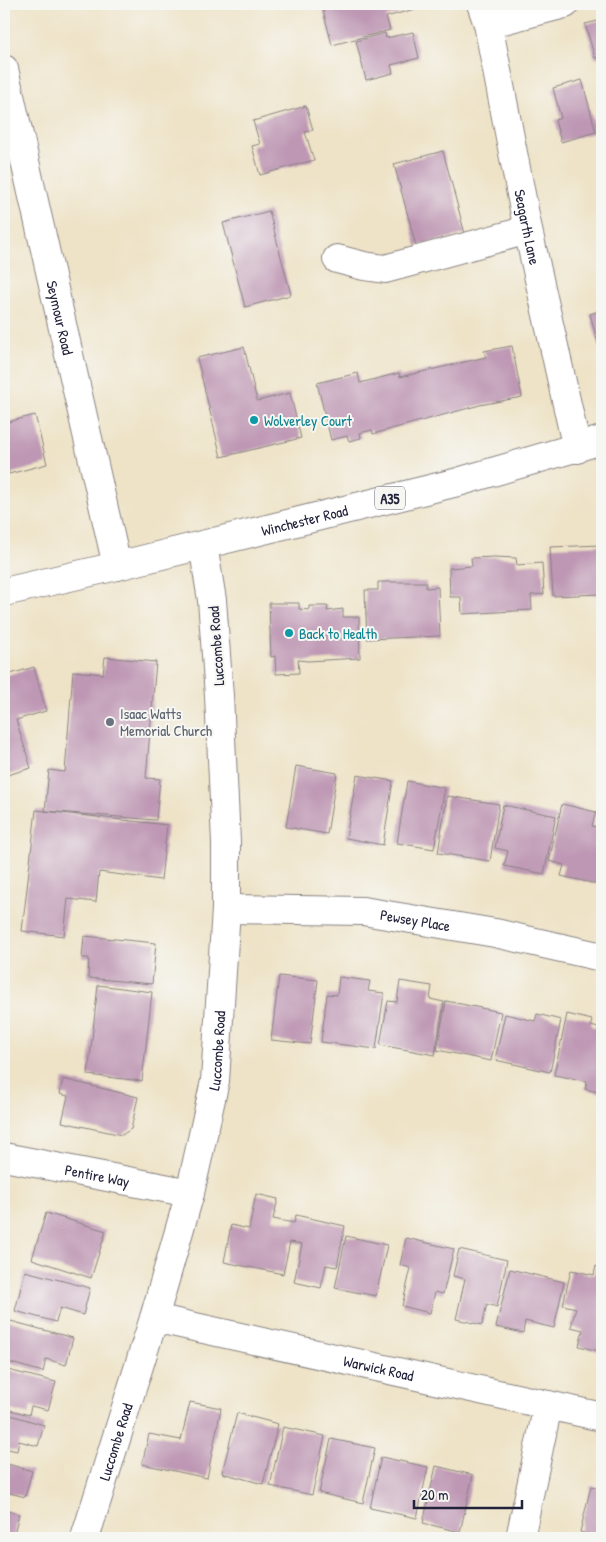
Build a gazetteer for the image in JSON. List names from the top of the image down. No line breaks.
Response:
{"streets":{"street":["Seagarth Lane","Seymour Road","A35","Winchester Road","Luccombe Road","Pewsey Place","Pentire Way","Warwick Road"]},"crossings":[["Seagarth Lane","Winchester Road"],["Seymour Road","Winchester Road"],["Winchester Road","Luccombe Road"],["Luccombe Road","Pewsey Place"],["Luccombe Road","Pentire Way"],["Luccombe Road","Warwick Road"]],"places":["Wolverley Court","Back to Health","Isaac Watts Memorial Church"],"scale_bar":"20 m"}
